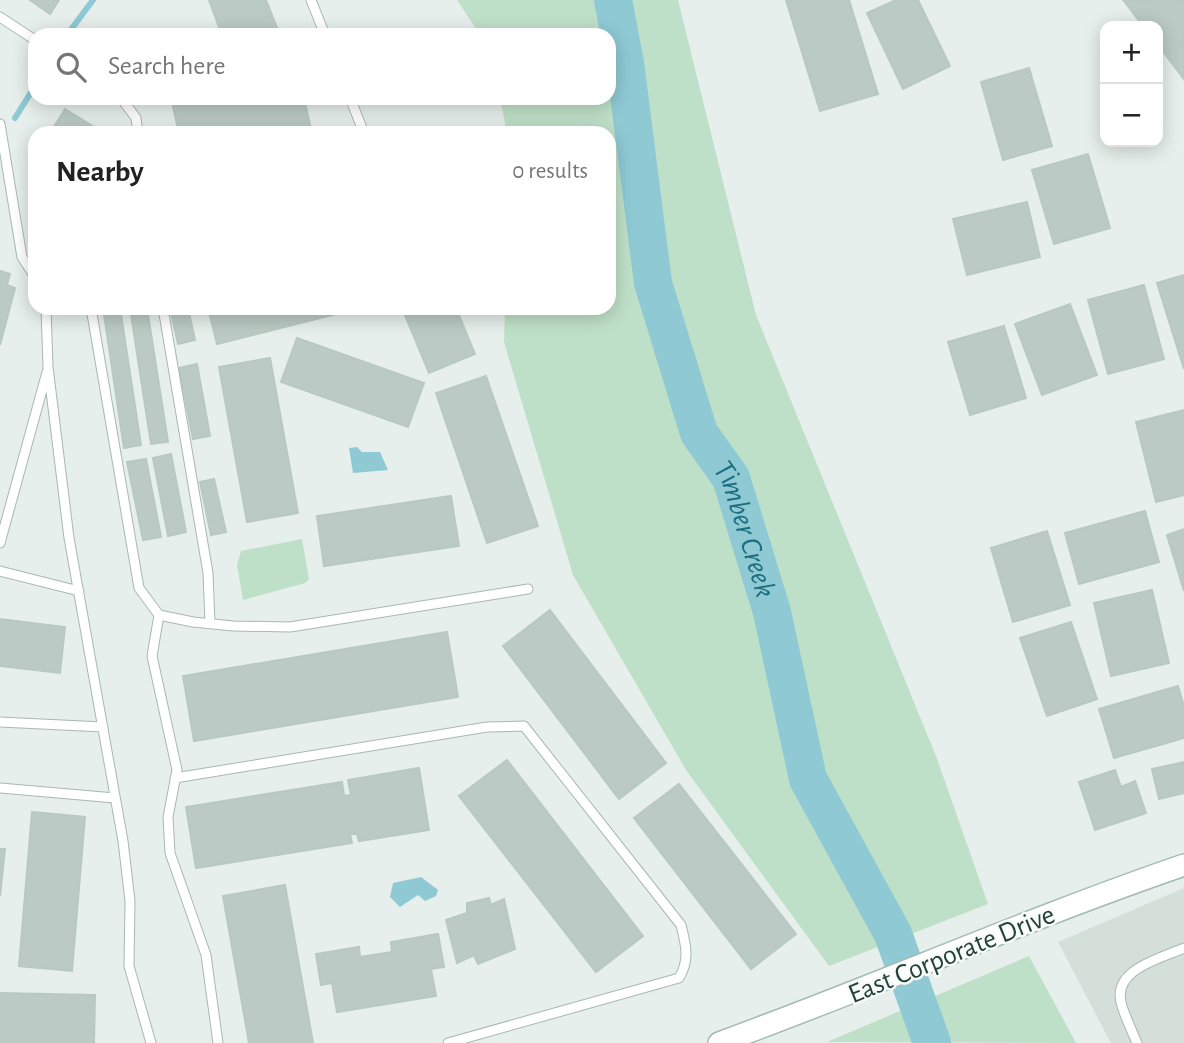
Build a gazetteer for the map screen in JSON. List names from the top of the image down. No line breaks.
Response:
{"streets":{"main road":["East Corporate Drive"]},"water":["Timber Creek"],"page":{"map_buttons":["+","−"],"search":"Search here","heading":["Nearby","0 results"]}}
